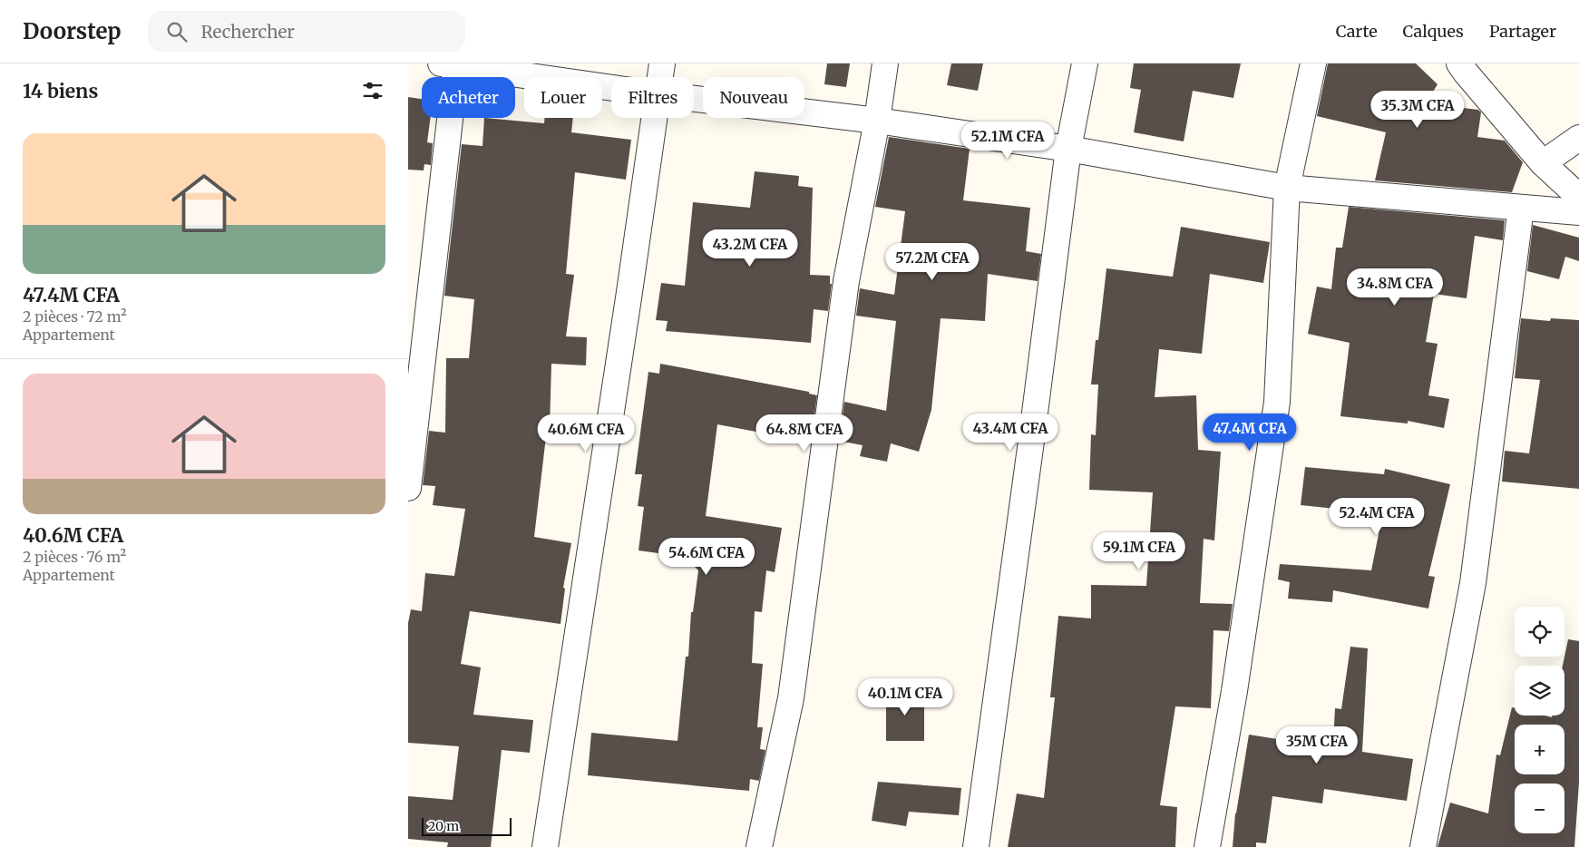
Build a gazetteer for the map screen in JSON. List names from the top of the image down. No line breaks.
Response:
{"scale_bar":"20 m","page":{"header":"Doorstep","search":"Rechercher","nav":["Carte","Calques","Partager"],"heading":"14 biens","chip":["Acheter","Louer","Filtres","Nouveau"],"price":["35.3M CFA","52.1M CFA","43.2M CFA","57.2M CFA","34.8M CFA","43.4M CFA","47.4M CFA","40.6M CFA","64.8M CFA","52.4M CFA","59.1M CFA","54.6M CFA","40.1M CFA","35M CFA"],"list":[{"name":"47.4M CFA","note":"2 pièces · 72 m² · Appartement"},{"name":"40.6M CFA","note":"2 pièces · 76 m² · Appartement"}],"map_buttons":["+","−"],"scale":"20 m"}}
